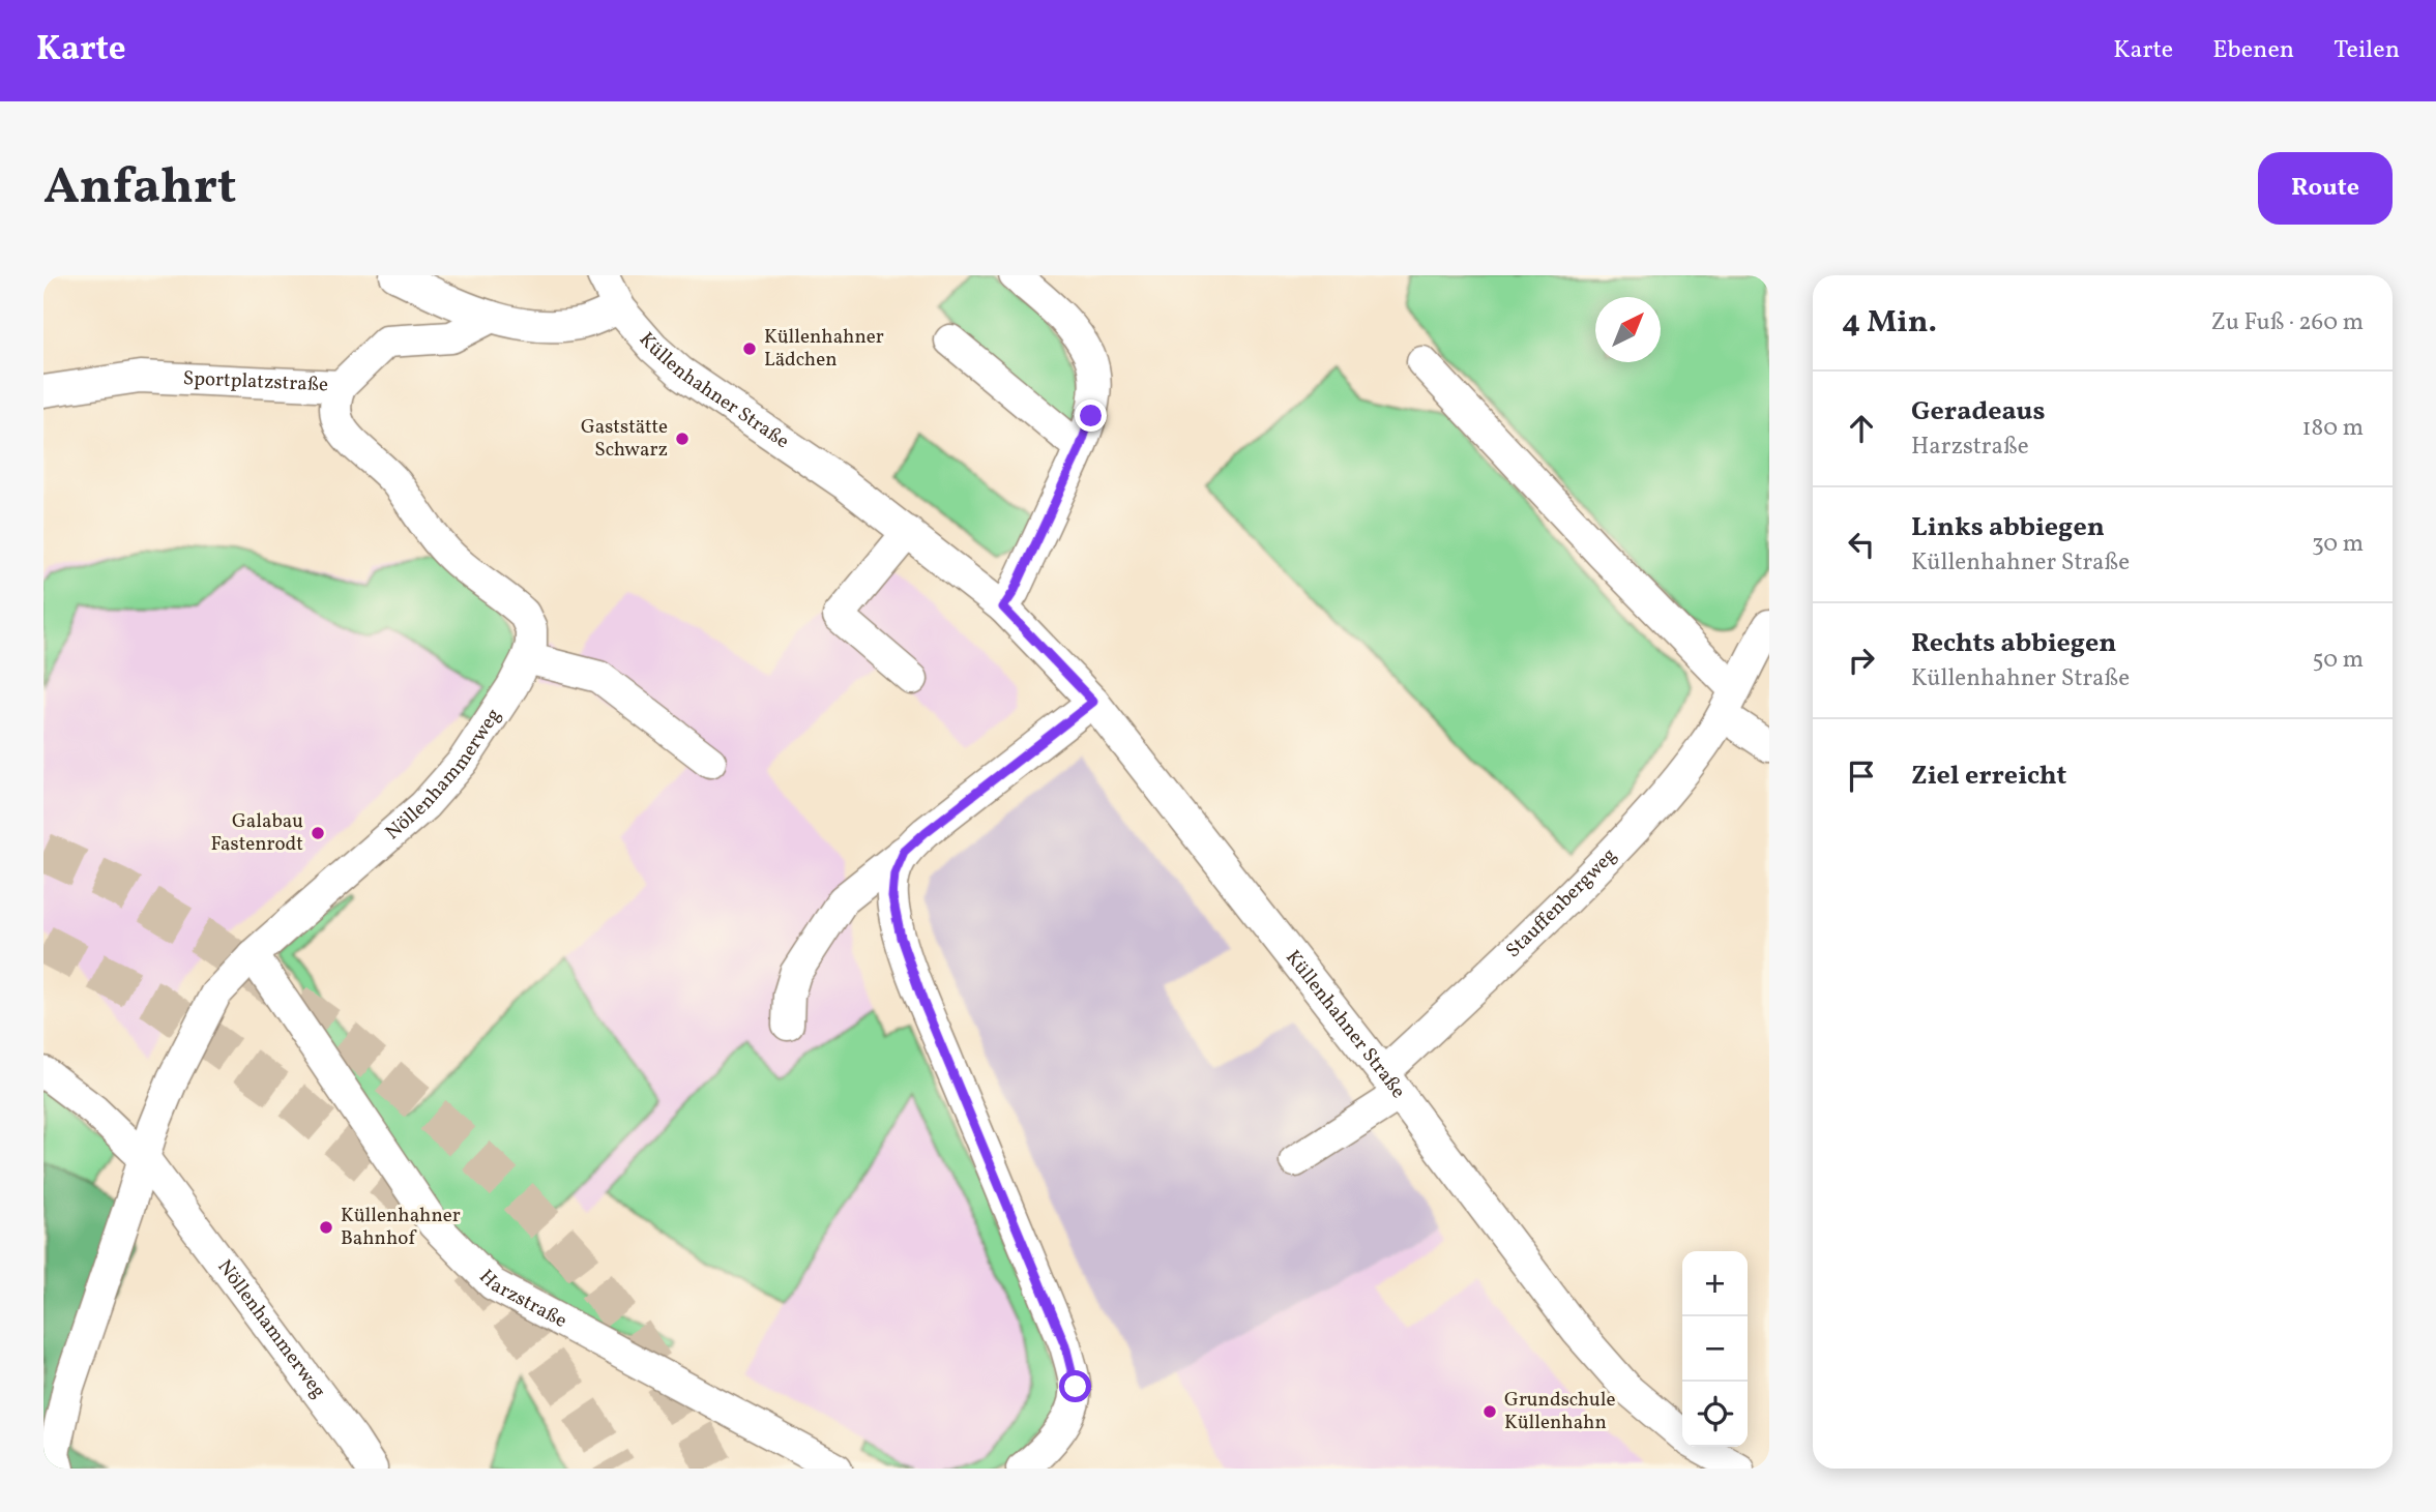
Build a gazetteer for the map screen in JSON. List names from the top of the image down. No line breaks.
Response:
{"streets":{"street":["Sportplatzstraße","Küllenhahner Straße","Nöllenhammerweg","Stauffenbergweg","Harzstraße"]},"crossings":[["Sportplatzstraße","Nöllenhammerweg"],["Küllenhahner Straße","Stauffenbergweg"],["Nöllenhammerweg","Harzstraße"]],"places":["Küllenhahner Lädchen","Gaststätte Schwarz","Galabau Fastenrodt","Küllenhahner Bahnhof","Grundschule Küllenhahn"],"north":"top right","page":{"header":"Karte","nav":["Karte","Ebenen","Teilen"],"buttons":"Route","title":"Anfahrt","heading":["4 Min.","Zu Fuß · 260 m"],"list":[["Geradeaus","Harzstraße","180 m"],["Links abbiegen","Küllenhahner Straße","30 m"],["Rechts abbiegen","Küllenhahner Straße","50 m"],"Ziel erreicht"],"map_buttons":["+","−"]}}
